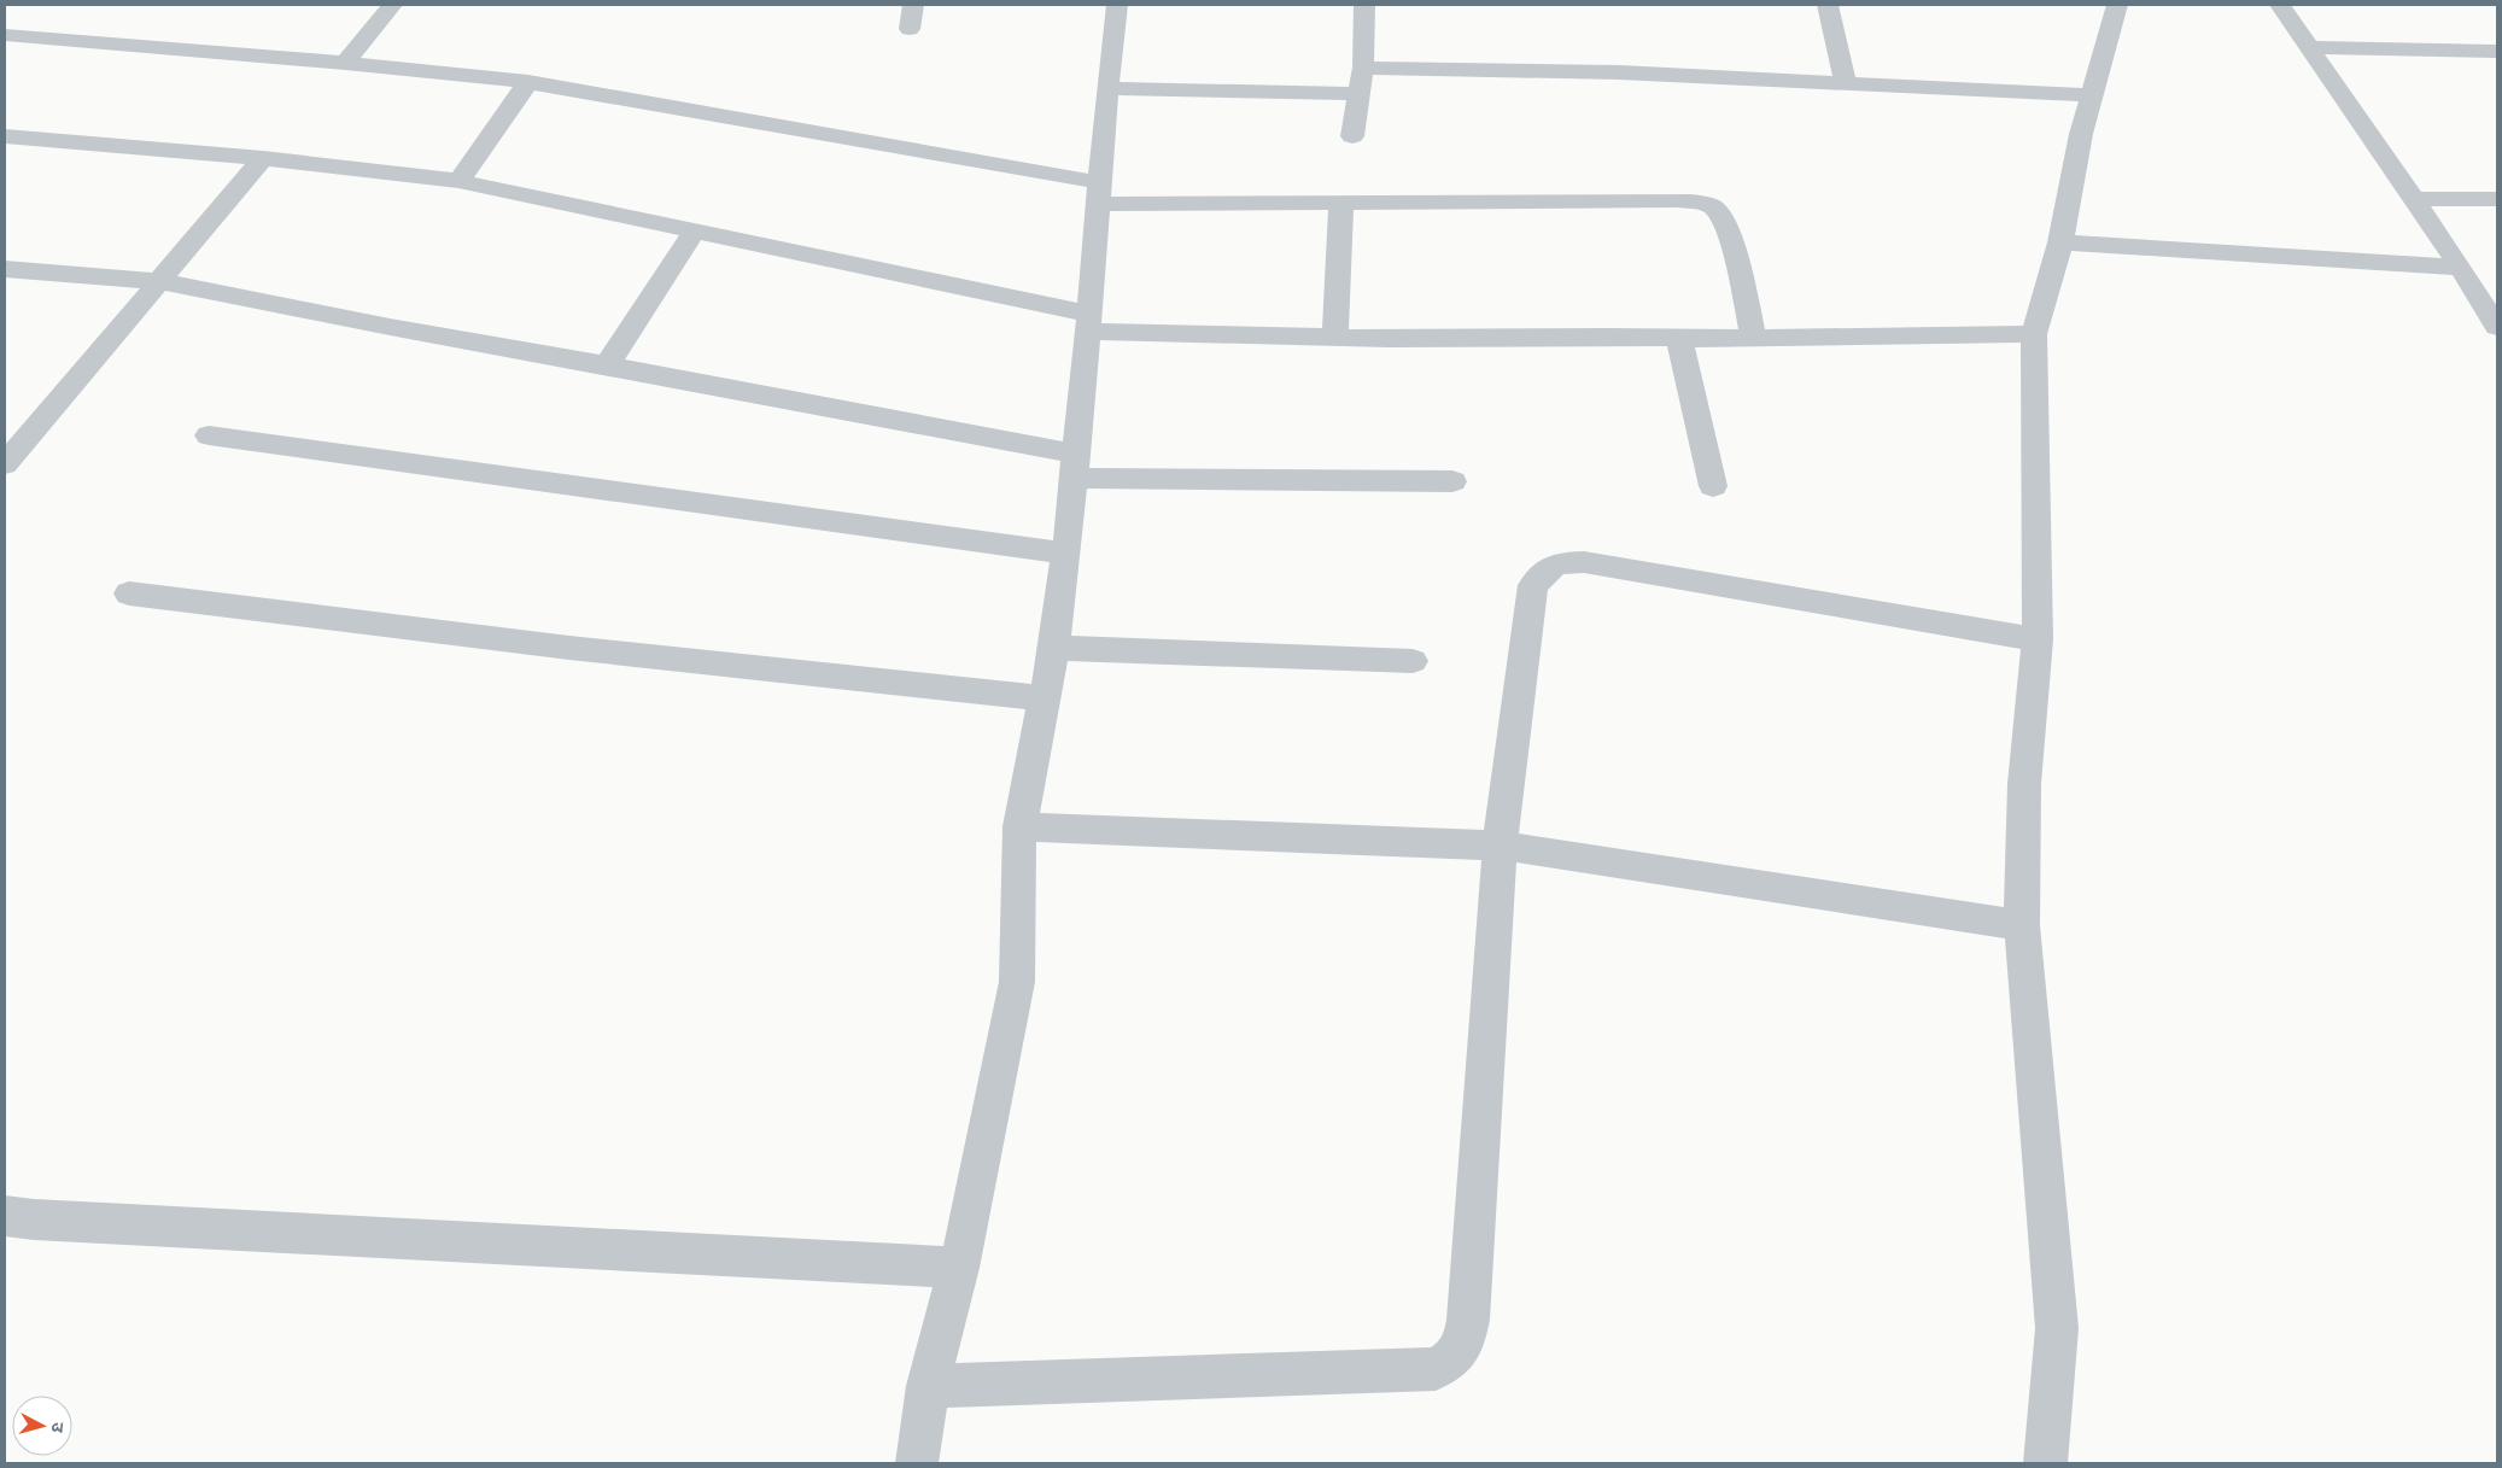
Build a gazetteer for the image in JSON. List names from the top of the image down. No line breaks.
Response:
{"north":"right"}
